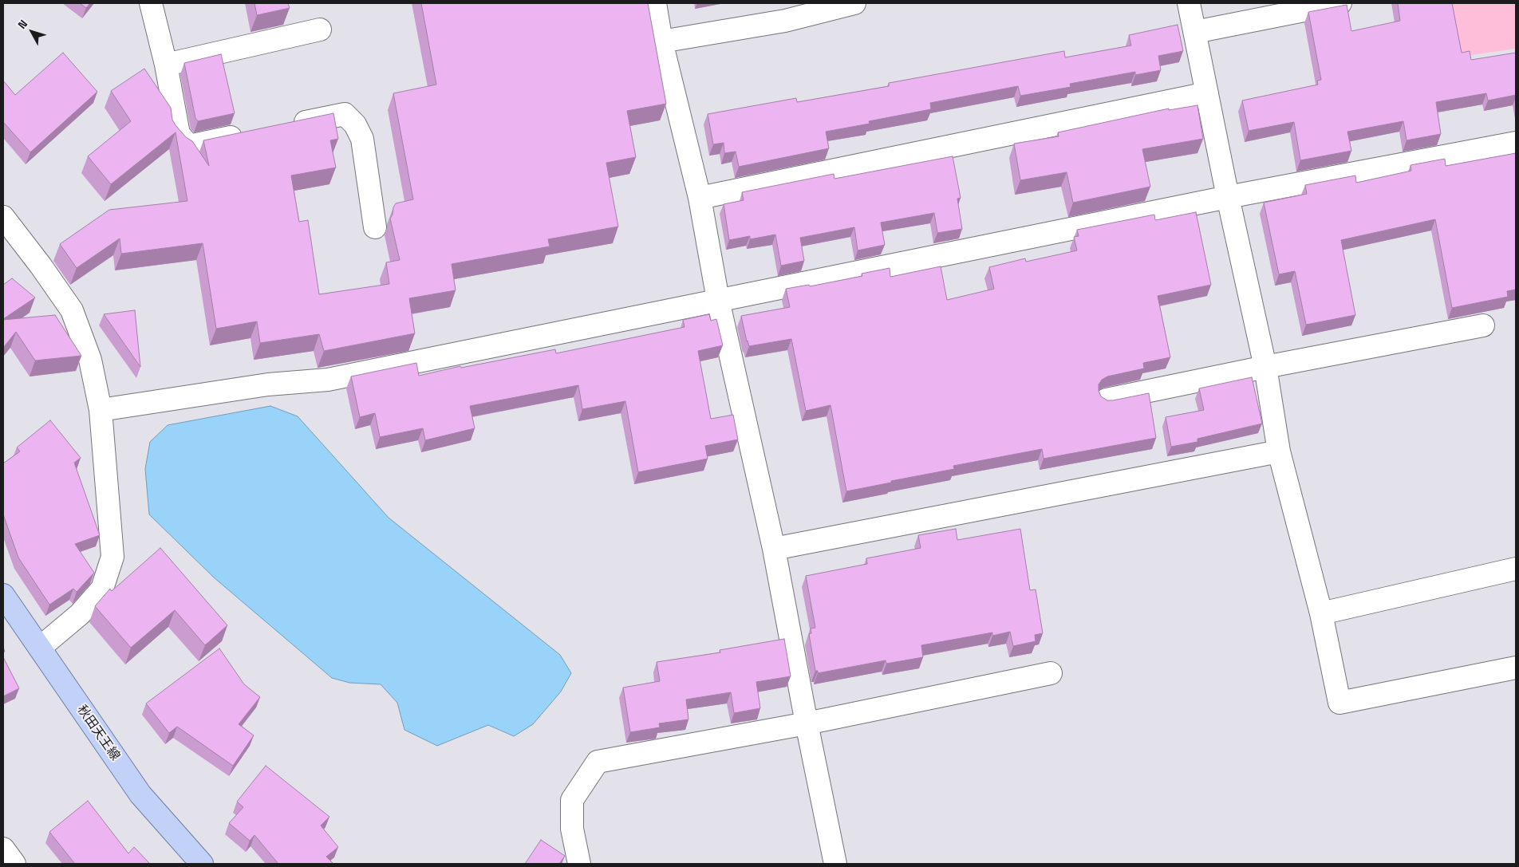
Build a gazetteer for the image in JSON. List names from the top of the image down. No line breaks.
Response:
{"streets":{"main road":["秋田天王線"]},"north":"top left"}
